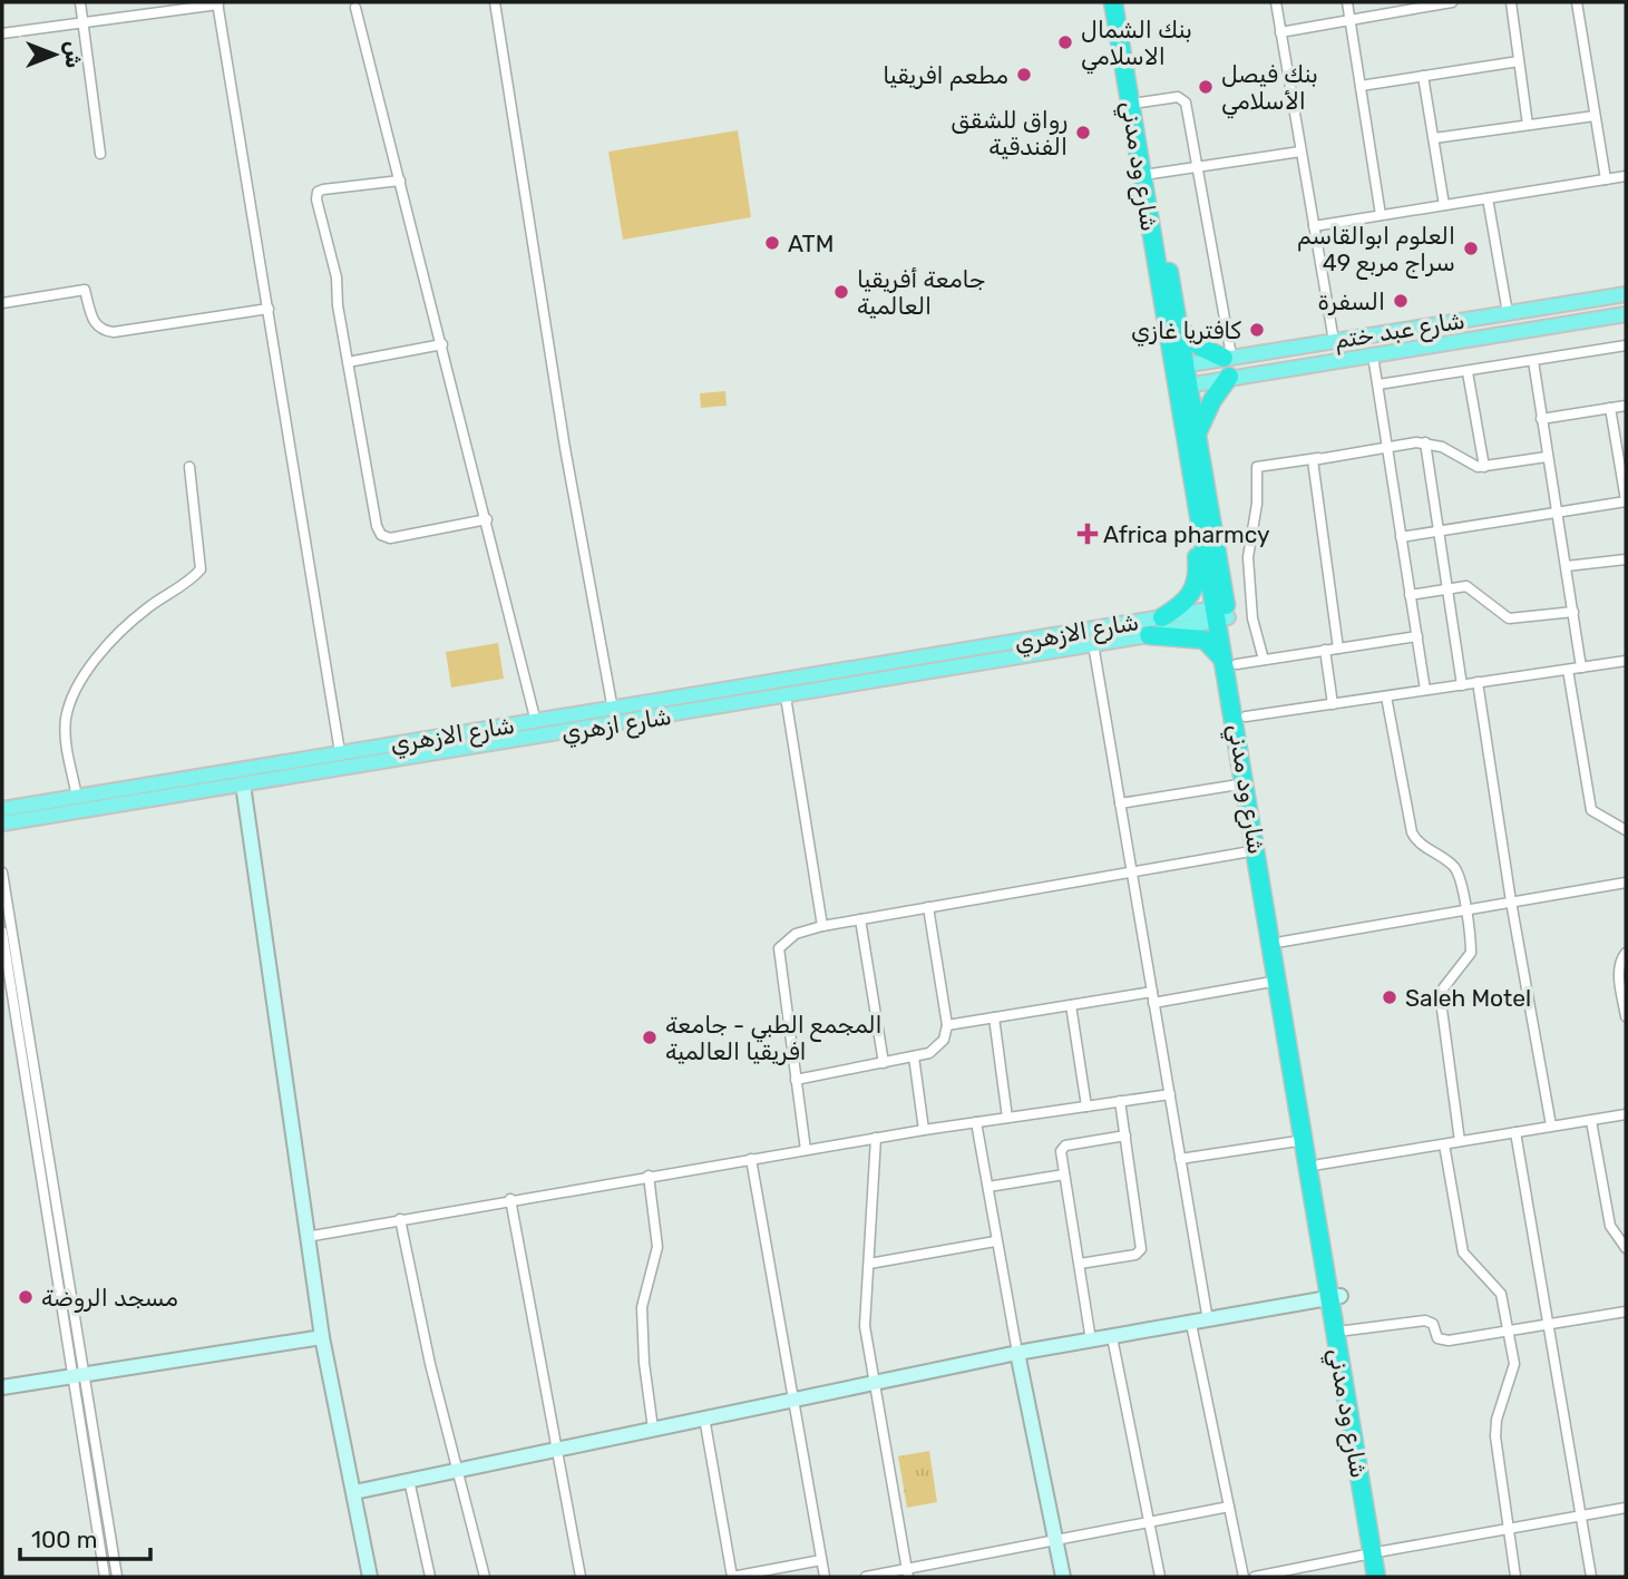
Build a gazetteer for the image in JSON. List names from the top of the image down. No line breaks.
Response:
{"streets":{"highway":["شارع ود مدني"],"main road":["شارع عبد ختم","شارع الازهري","شارع ازهري"]},"crossings":[["شارع ود مدني","شارع عبد ختم"],["شارع ود مدني","شارع الازهري"],["شارع ود مدني","شارع ازهري"],["شارع الازهري","شارع ازهري"]],"places":{"other":["بنك الشمال الاسلامي","مطعم افريقيا","بنك فيصل الأسلامي","رواق للشقق الفندقية","ATM","العلوم ابوالقاسم سراج مربع 49","جامعة أفريقيا العالمية","السفرة","كافتريا غازي","Saleh Motel","المجمع الطبي - جامعة افريقيا العالمية","مسجد الروضة"],"health":["Africa pharmcy"]},"scale_bar":"100 m","north":"right"}
